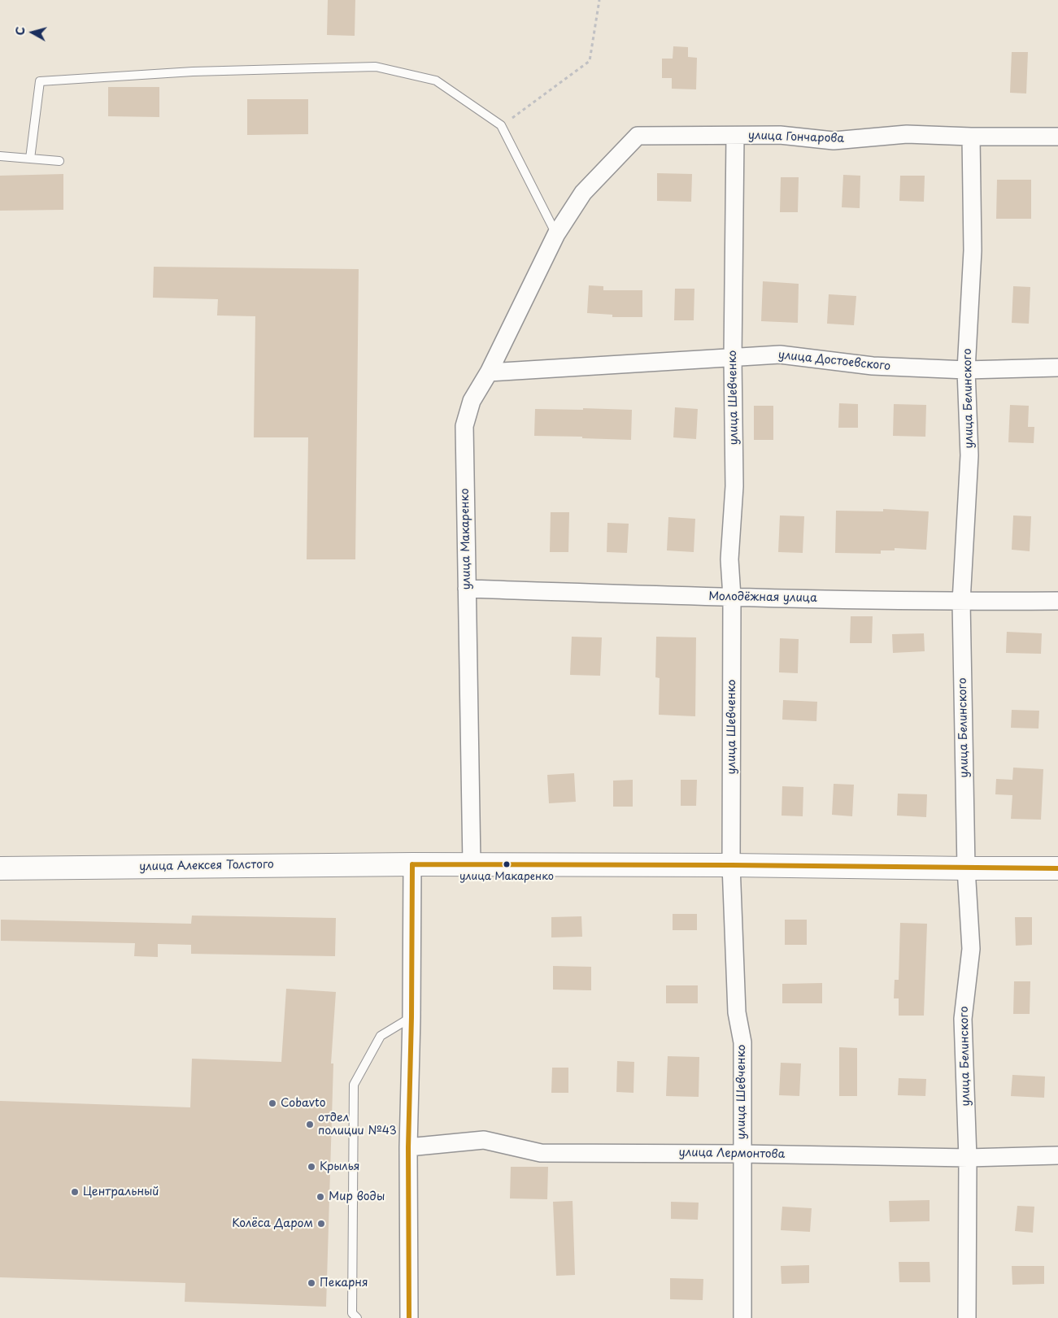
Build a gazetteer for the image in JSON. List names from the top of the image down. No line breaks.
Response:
{"streets":{"street":["улица Гончарова","улица Достоевского","улица Шевченко","улица Белинского","улица Макаренко","Молодёжная улица","улица Алексея Толстого","улица Лермонтова"]},"crossings":[["улица Гончарова","улица Шевченко"],["улица Гончарова","улица Белинского"],["улица Гончарова","улица Макаренко"],["улица Достоевского","улица Шевченко"],["улица Достоевского","улица Белинского"],["улица Достоевского","улица Макаренко"],["улица Шевченко","Молодёжная улица"],["улица Шевченко","улица Алексея Толстого"],["улица Шевченко","улица Лермонтова"],["улица Белинского","Молодёжная улица"],["улица Белинского","улица Лермонтова"],["улица Макаренко","Молодёжная улица"],["улица Макаренко","улица Алексея Толстого"]],"places":["улица Макаренко","Cobavto","отдел полиции №43","Крылья","Центральный","Мир воды","Колёса Даром","Пекарня"],"north":"left"}
